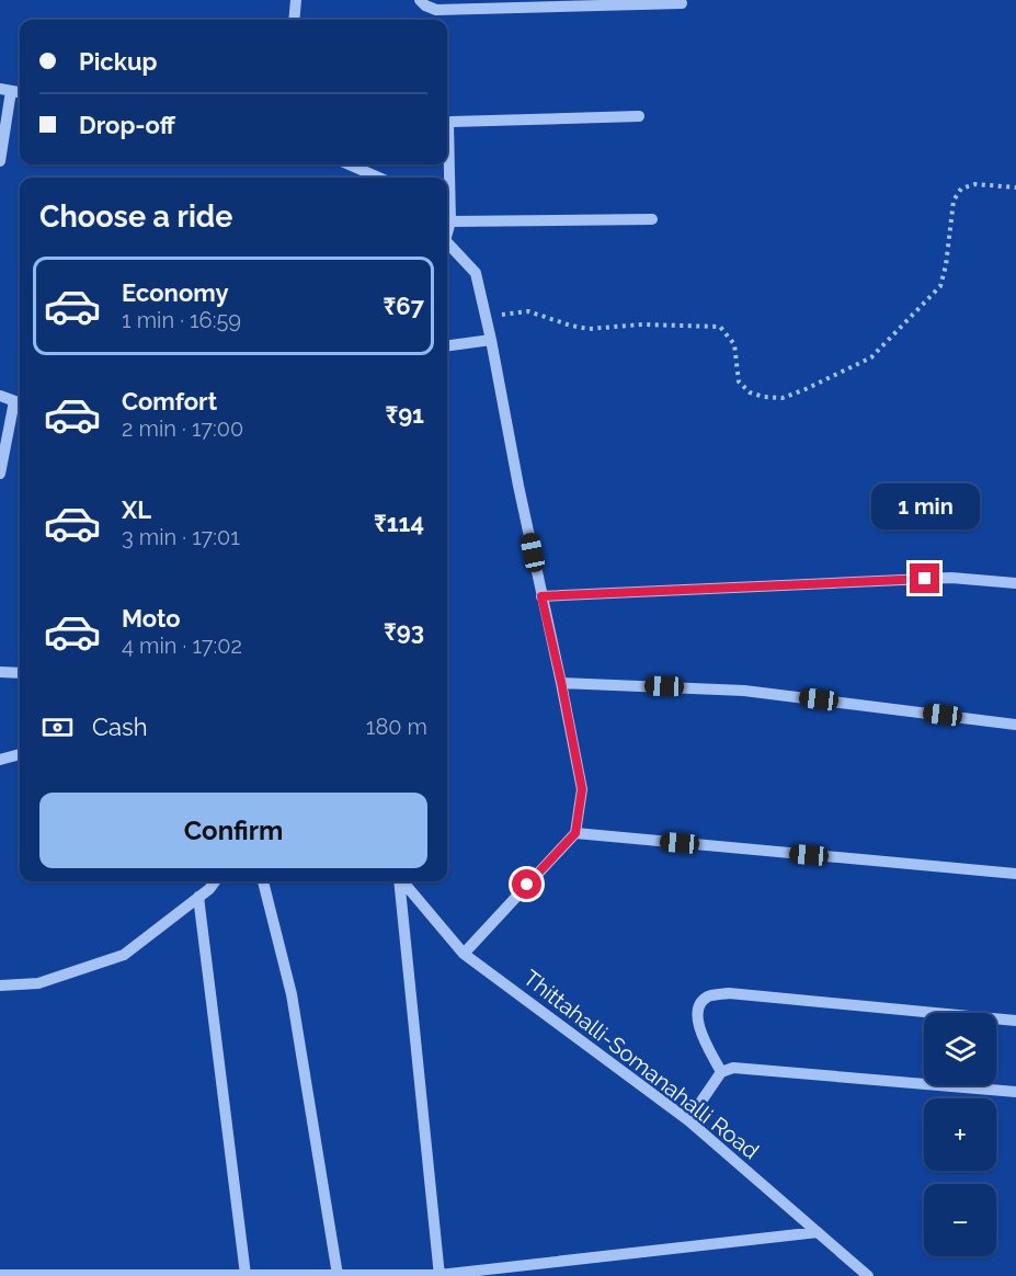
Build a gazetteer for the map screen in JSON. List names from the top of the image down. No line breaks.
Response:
{"streets":{"street":["Thittahalli-Somanahalli Road"]},"page":{"banner":["Pickup","Drop-off"],"heading":"Choose a ride","list":[{"name":"Economy","note":"1 min · 16:59","value":"₹67"},{"name":"Comfort","note":"2 min · 17:00","value":"₹91"},{"name":"XL","note":"3 min · 17:01","value":"₹114"},{"name":"Moto","note":"4 min · 17:02","value":"₹93"}],"bubble":"1 min","pay":["Cash","180 m"],"buttons":"Confirm","map_buttons":["+","−"]}}
